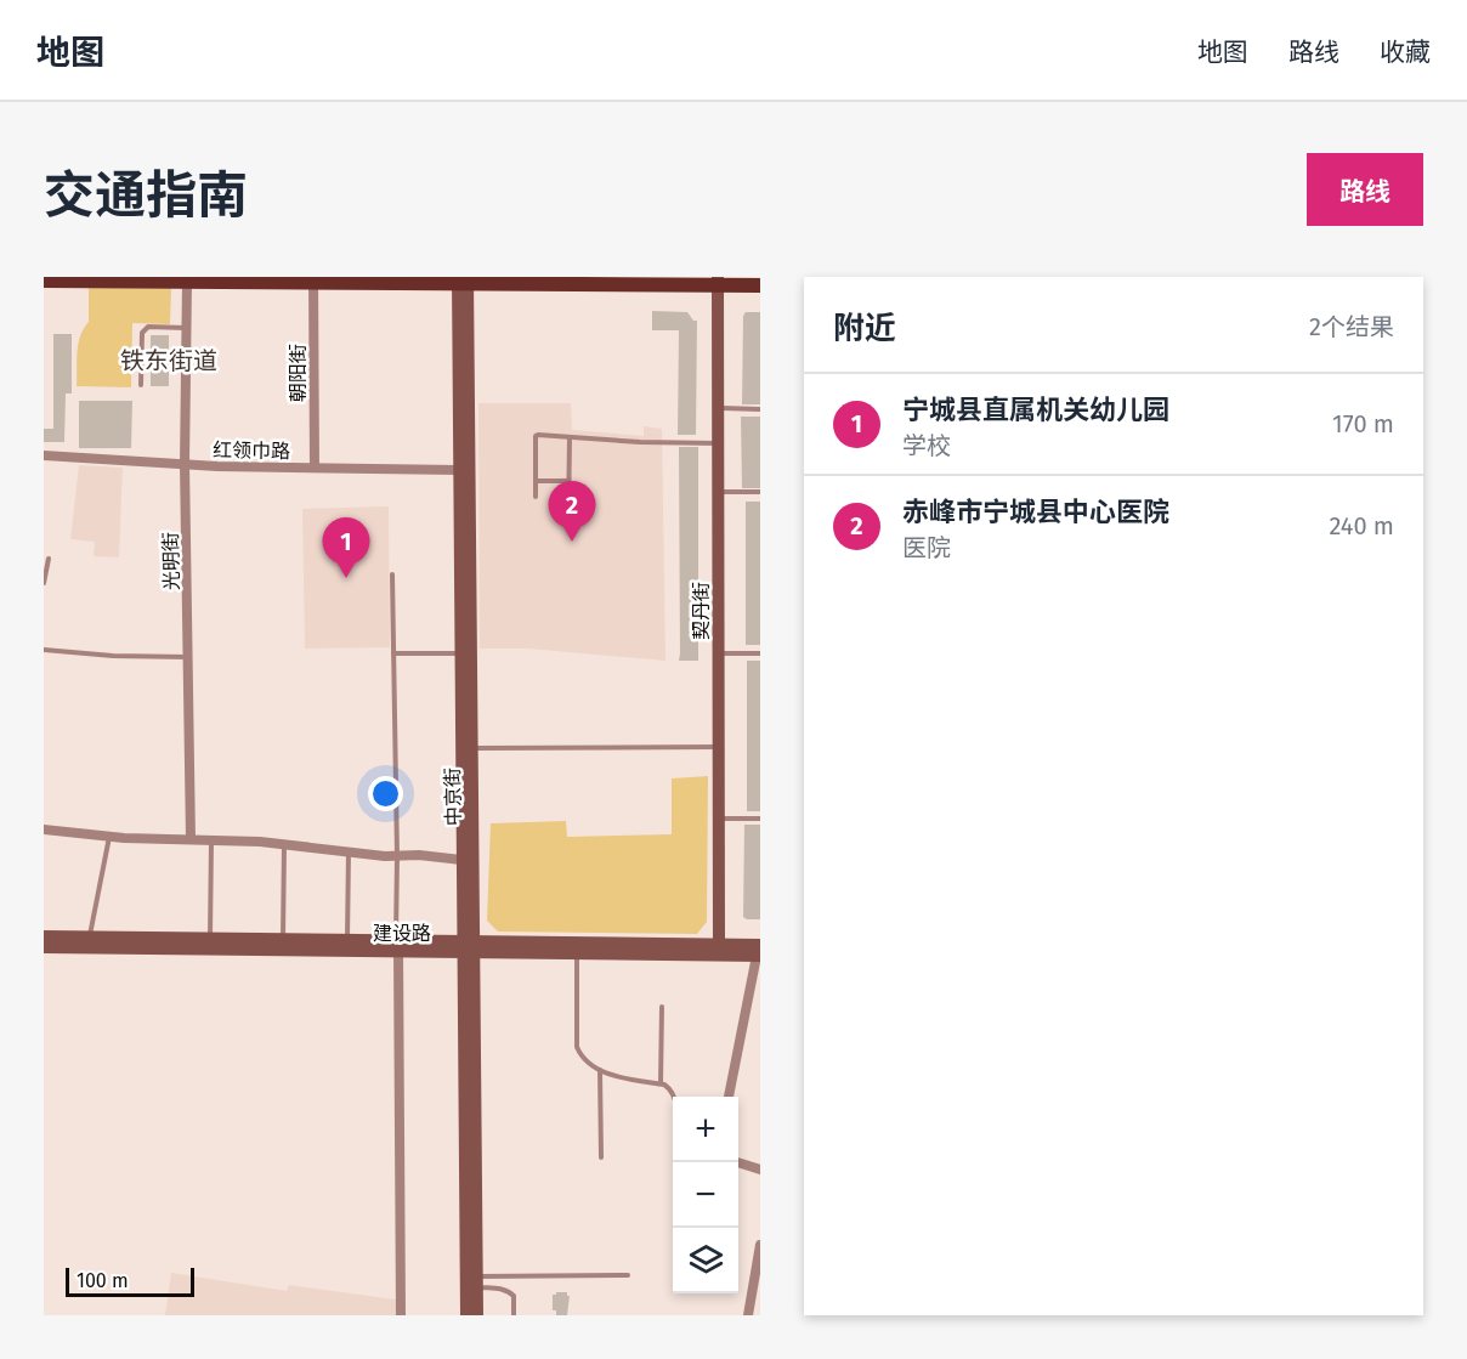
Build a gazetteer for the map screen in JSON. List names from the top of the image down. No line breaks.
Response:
{"streets":{"main road":["契丹街","中京街","建设路"],"street":["朝阳街","红领巾路","光明街"]},"crossings":[["朝阳街","红领巾路"],["红领巾路","光明街"],["红领巾路","中京街"],["契丹街","建设路"],["中京街","建设路"]],"districts":["铁东街道"],"scale_bar":"100 m","page":{"header":"地图","nav":["地图","路线","收藏"],"title":"交通指南","buttons":"路线","heading":["附近","2个结果"],"list":[{"mark":"1","name":"宁城县直属机关幼儿园","note":"学校","value":"170 m"},{"mark":"2","name":"赤峰市宁城县中心医院","note":"医院","value":"240 m"}],"pins":["2","1"],"map_buttons":["+","−"],"scale":"100 m"}}
